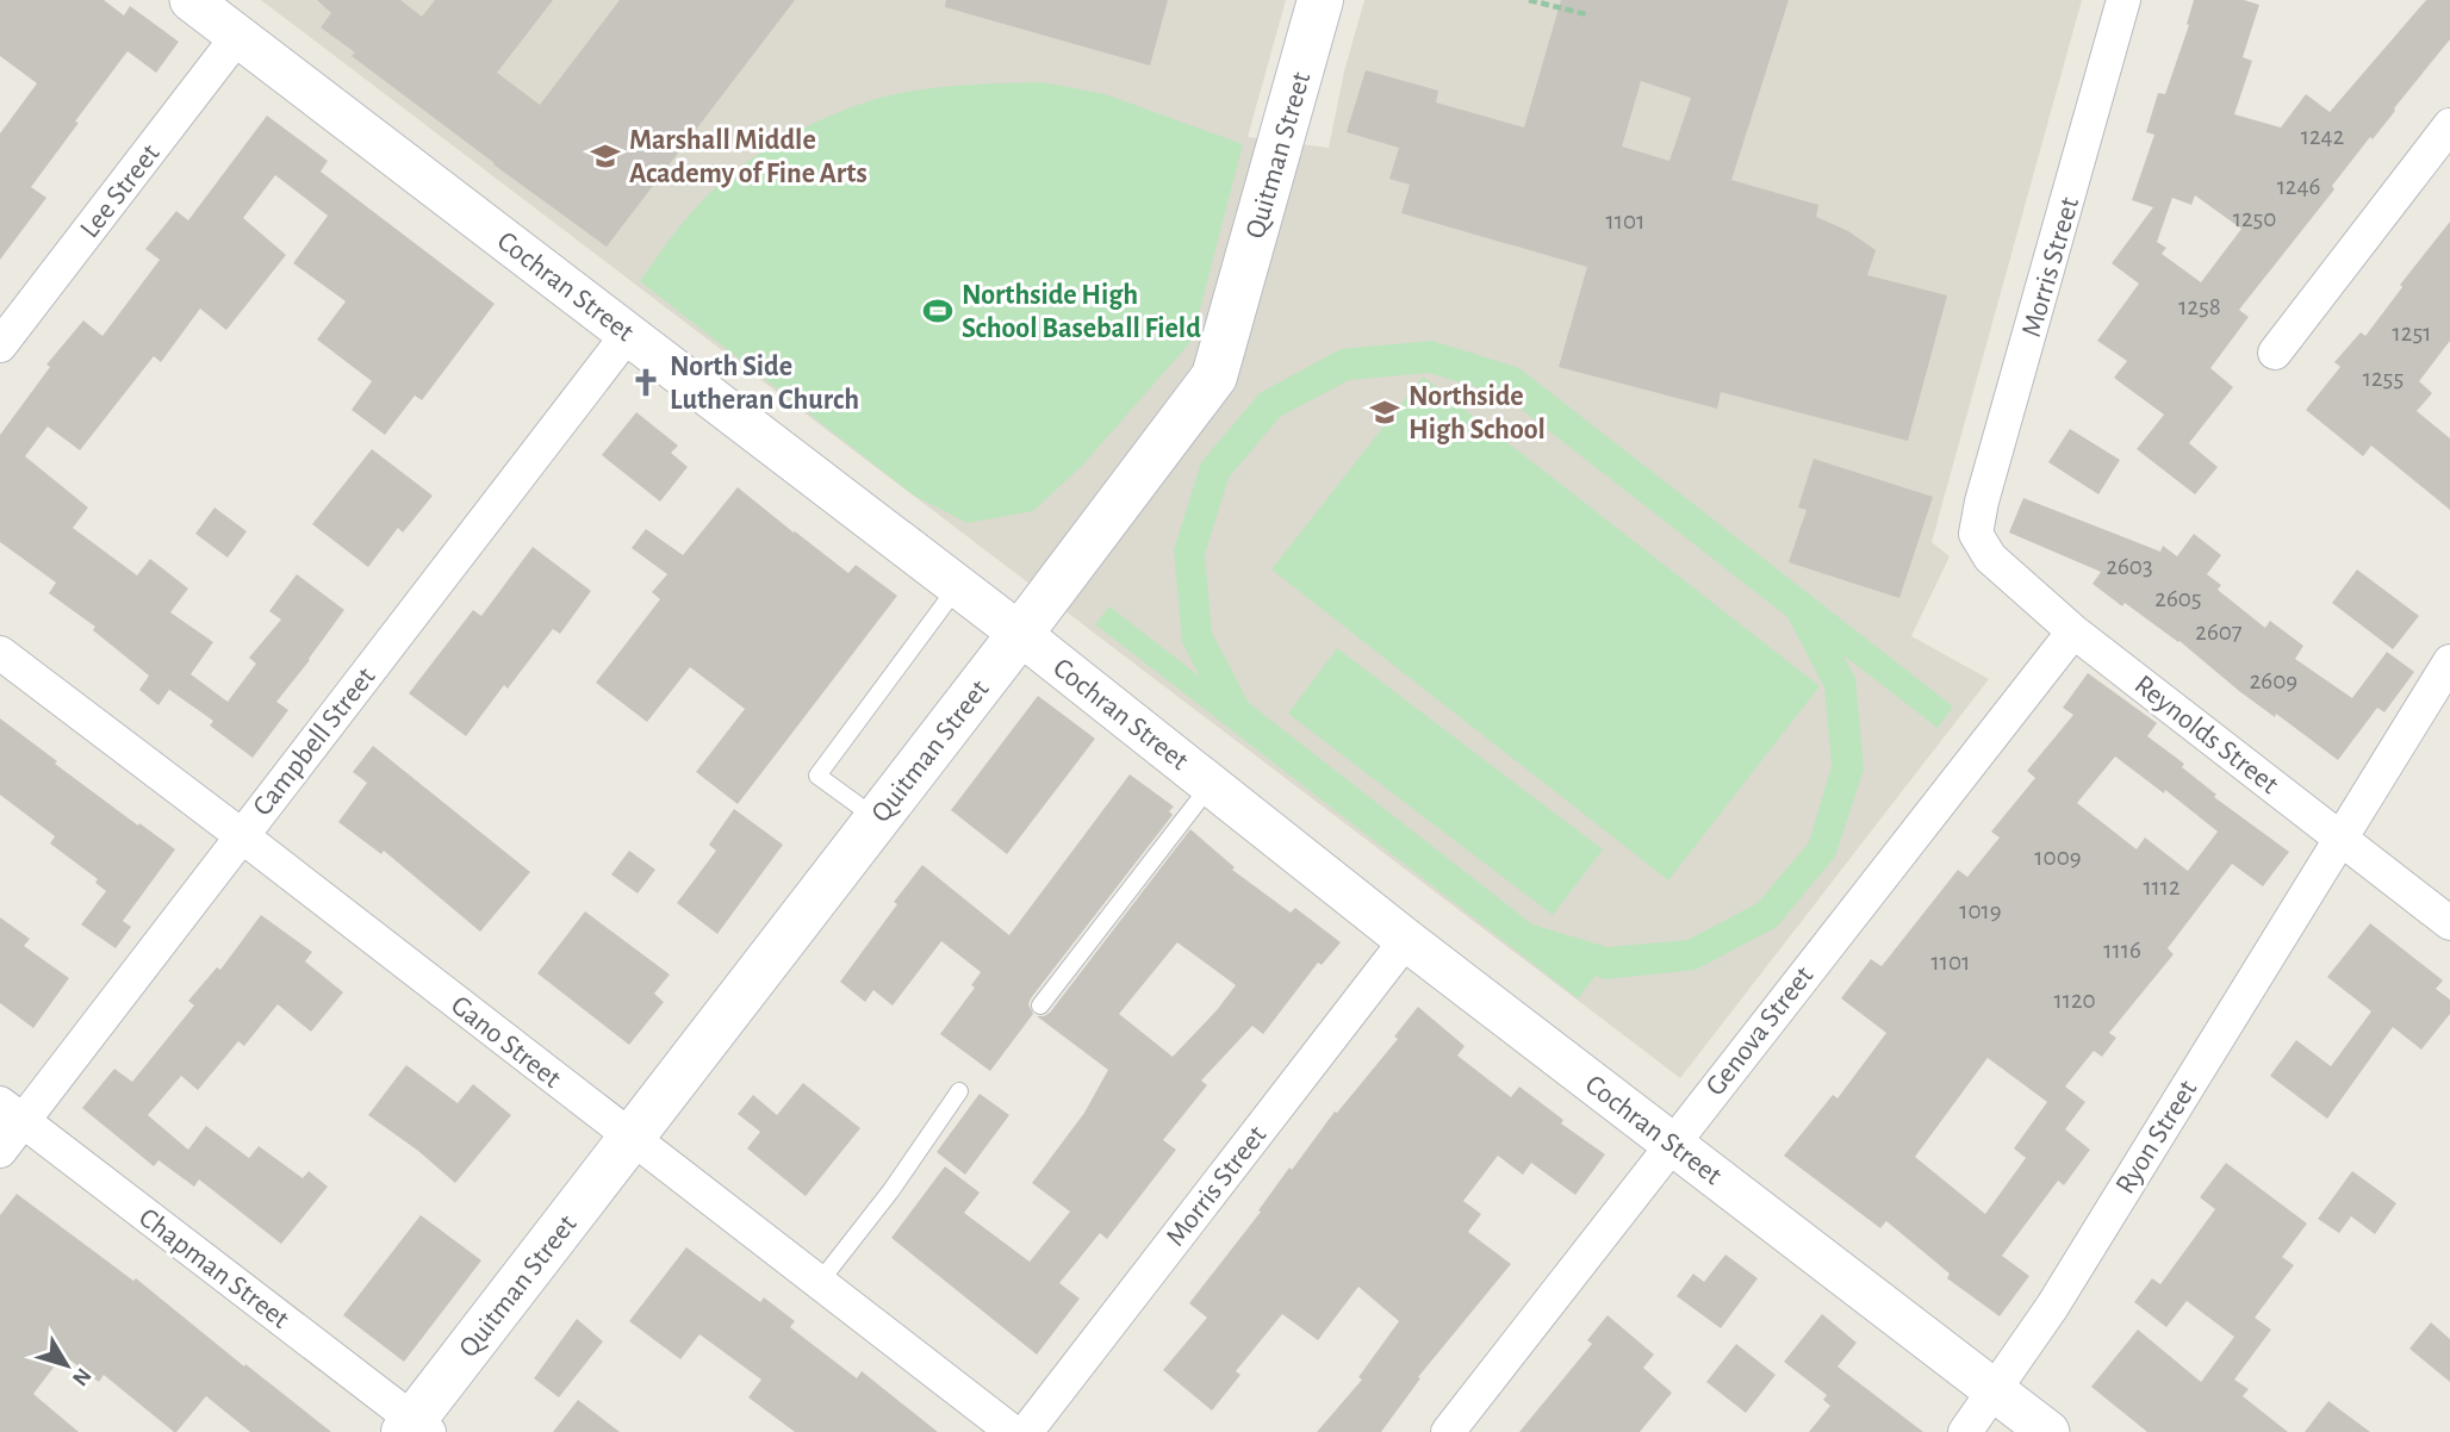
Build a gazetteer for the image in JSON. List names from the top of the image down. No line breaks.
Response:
{"streets":{"main road":["Quitman Street"],"street":["Lee Street","Morris Street","Cochran Street","Reynolds Street","Campbell Street","Genova Street","Gano Street","Ryon Street","Chapman Street"]},"crossings":[["Quitman Street","Cochran Street"],["Quitman Street","Gano Street"],["Quitman Street","Chapman Street"],["Lee Street","Cochran Street"],["Morris Street","Cochran Street"],["Morris Street","Reynolds Street"],["Cochran Street","Campbell Street"],["Cochran Street","Genova Street"],["Cochran Street","Ryon Street"],["Reynolds Street","Genova Street"],["Reynolds Street","Ryon Street"],["Campbell Street","Gano Street"],["Campbell Street","Chapman Street"]],"places":{"school or university":["Marshall Middle Academy of Fine Arts","Northside High School"],"sports":["Northside High School Baseball Field"],"church":["North Side Lutheran Church"]},"house_numbers":["1242","1246","1250","1101","1258","1251","1255","2603","2605","2607","2609","1009","1112","1019","1116","1101","1120"],"north":"bottom right"}
